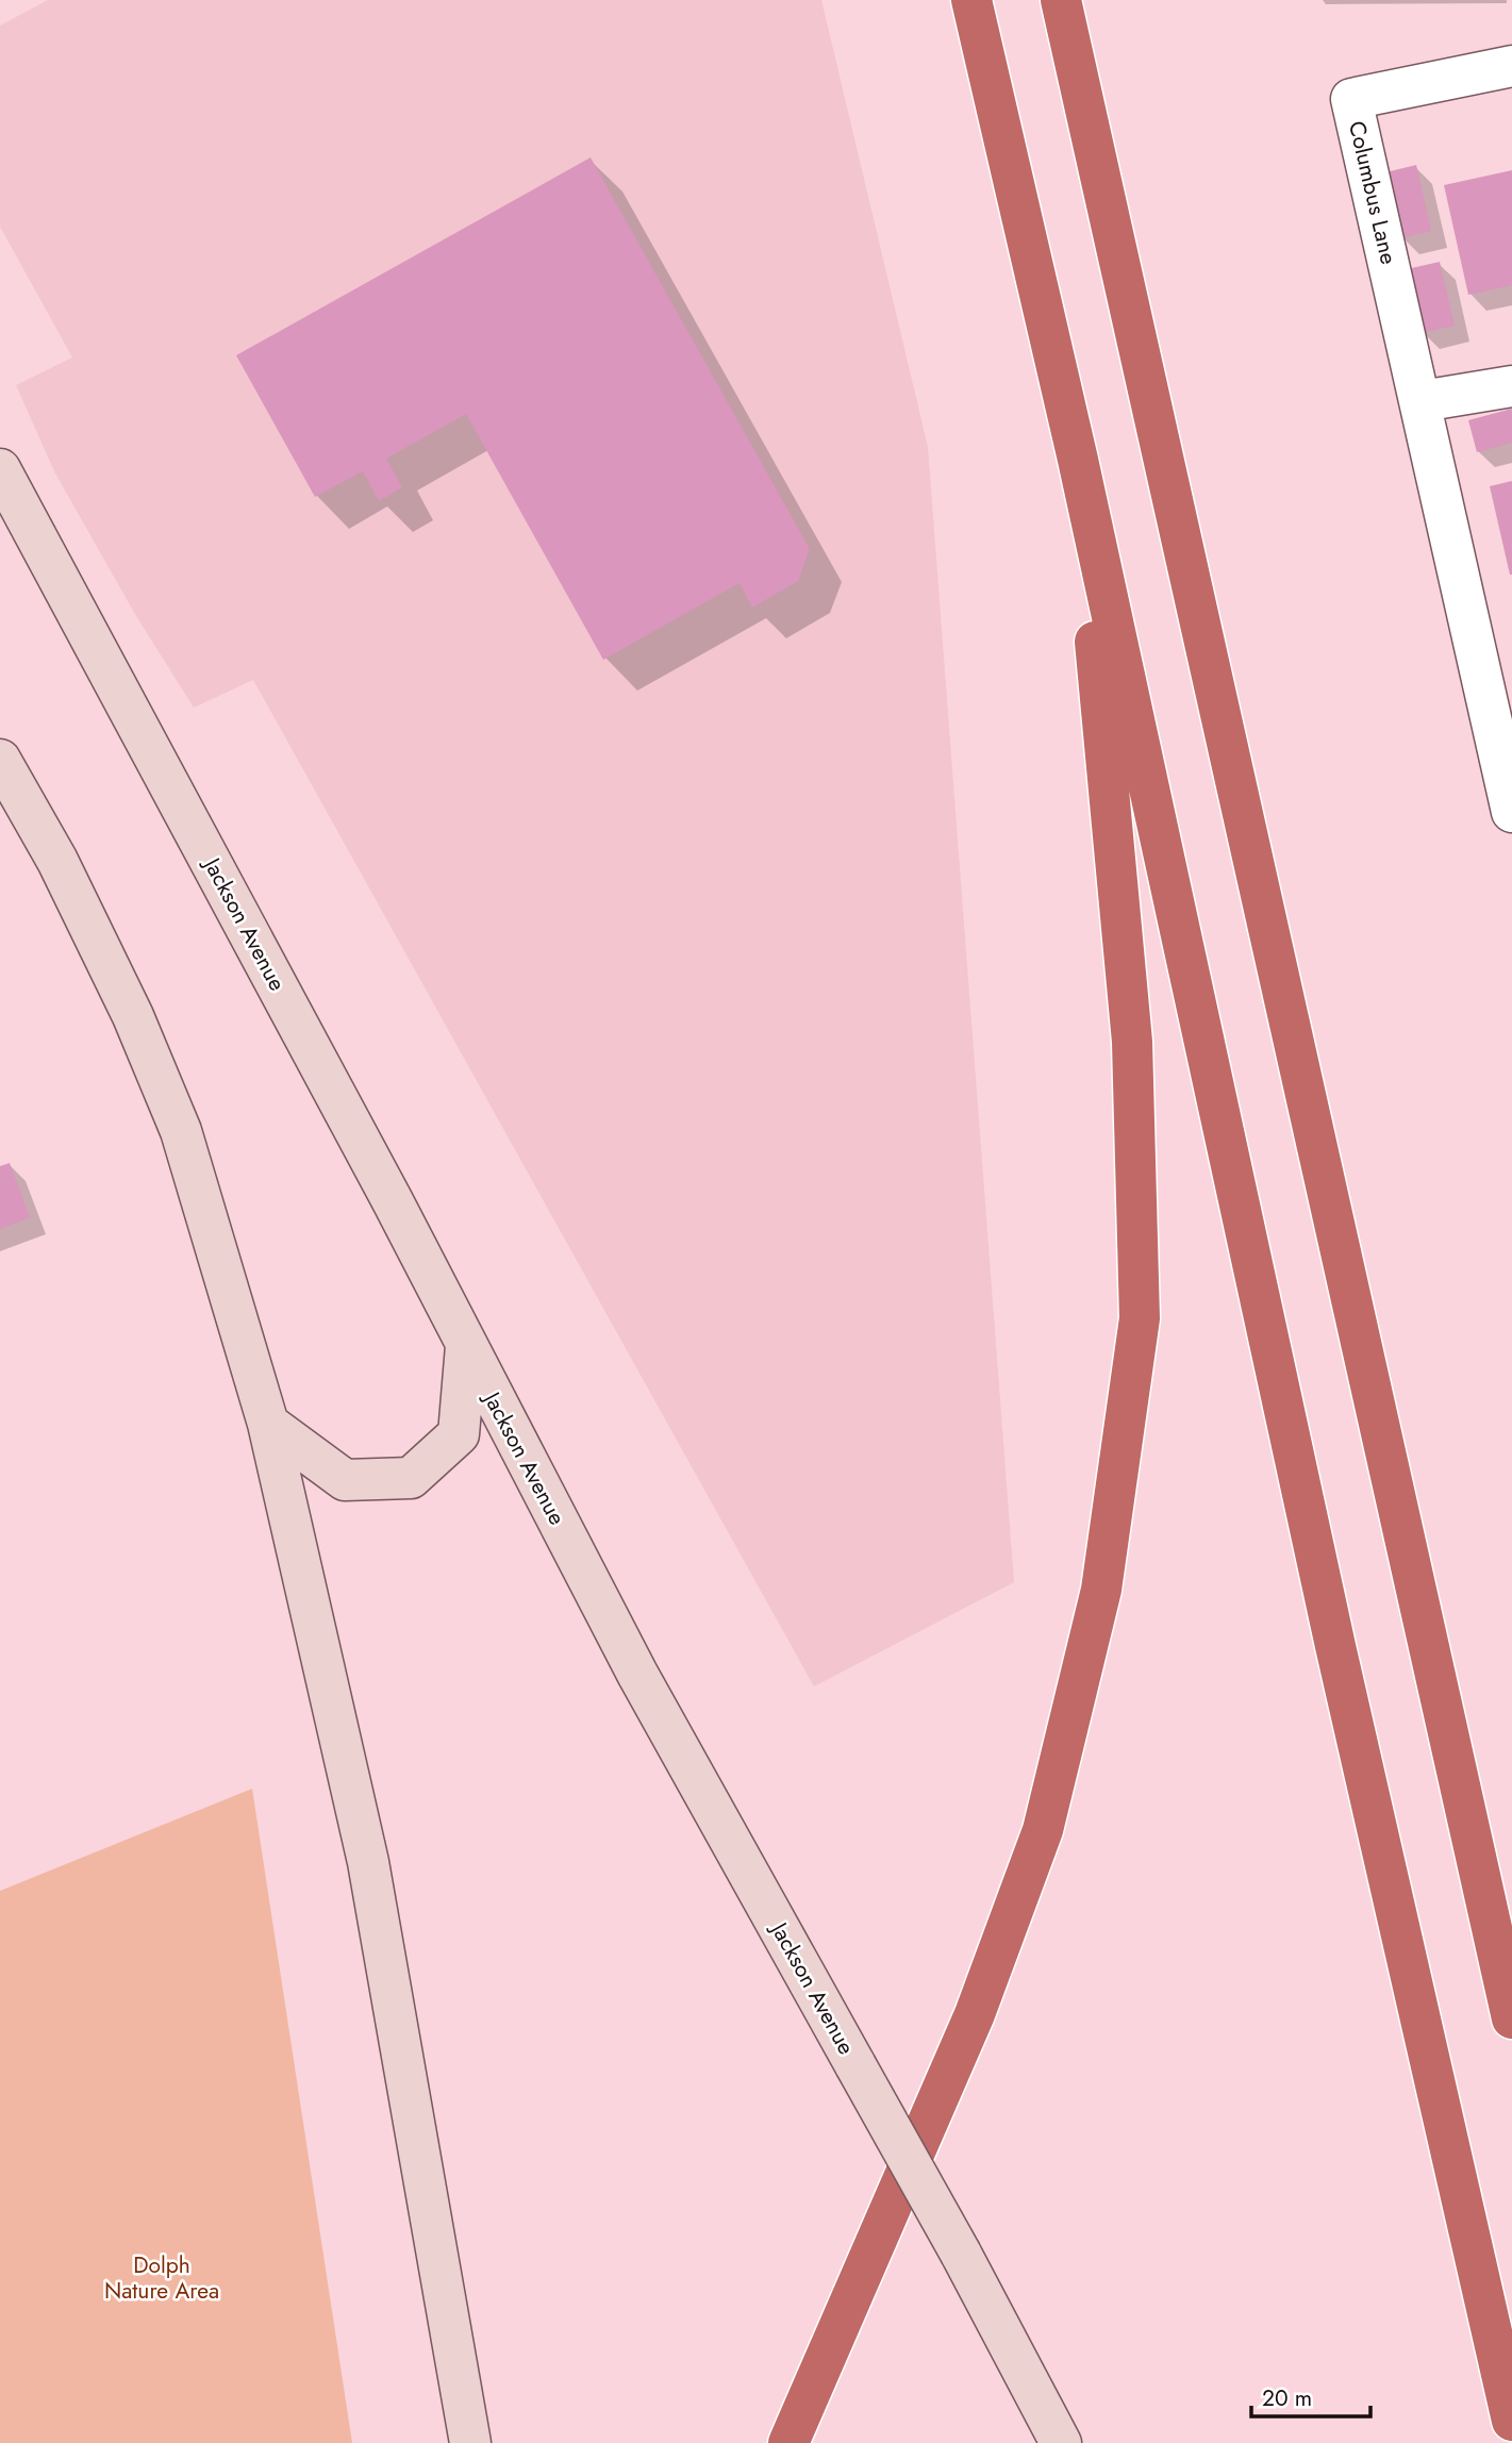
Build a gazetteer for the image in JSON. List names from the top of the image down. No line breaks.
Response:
{"streets":{"main road":["Jackson Avenue"],"street":["Columbus Lane"]},"parks":["Dolph Nature Area"],"scale_bar":"20 m"}
